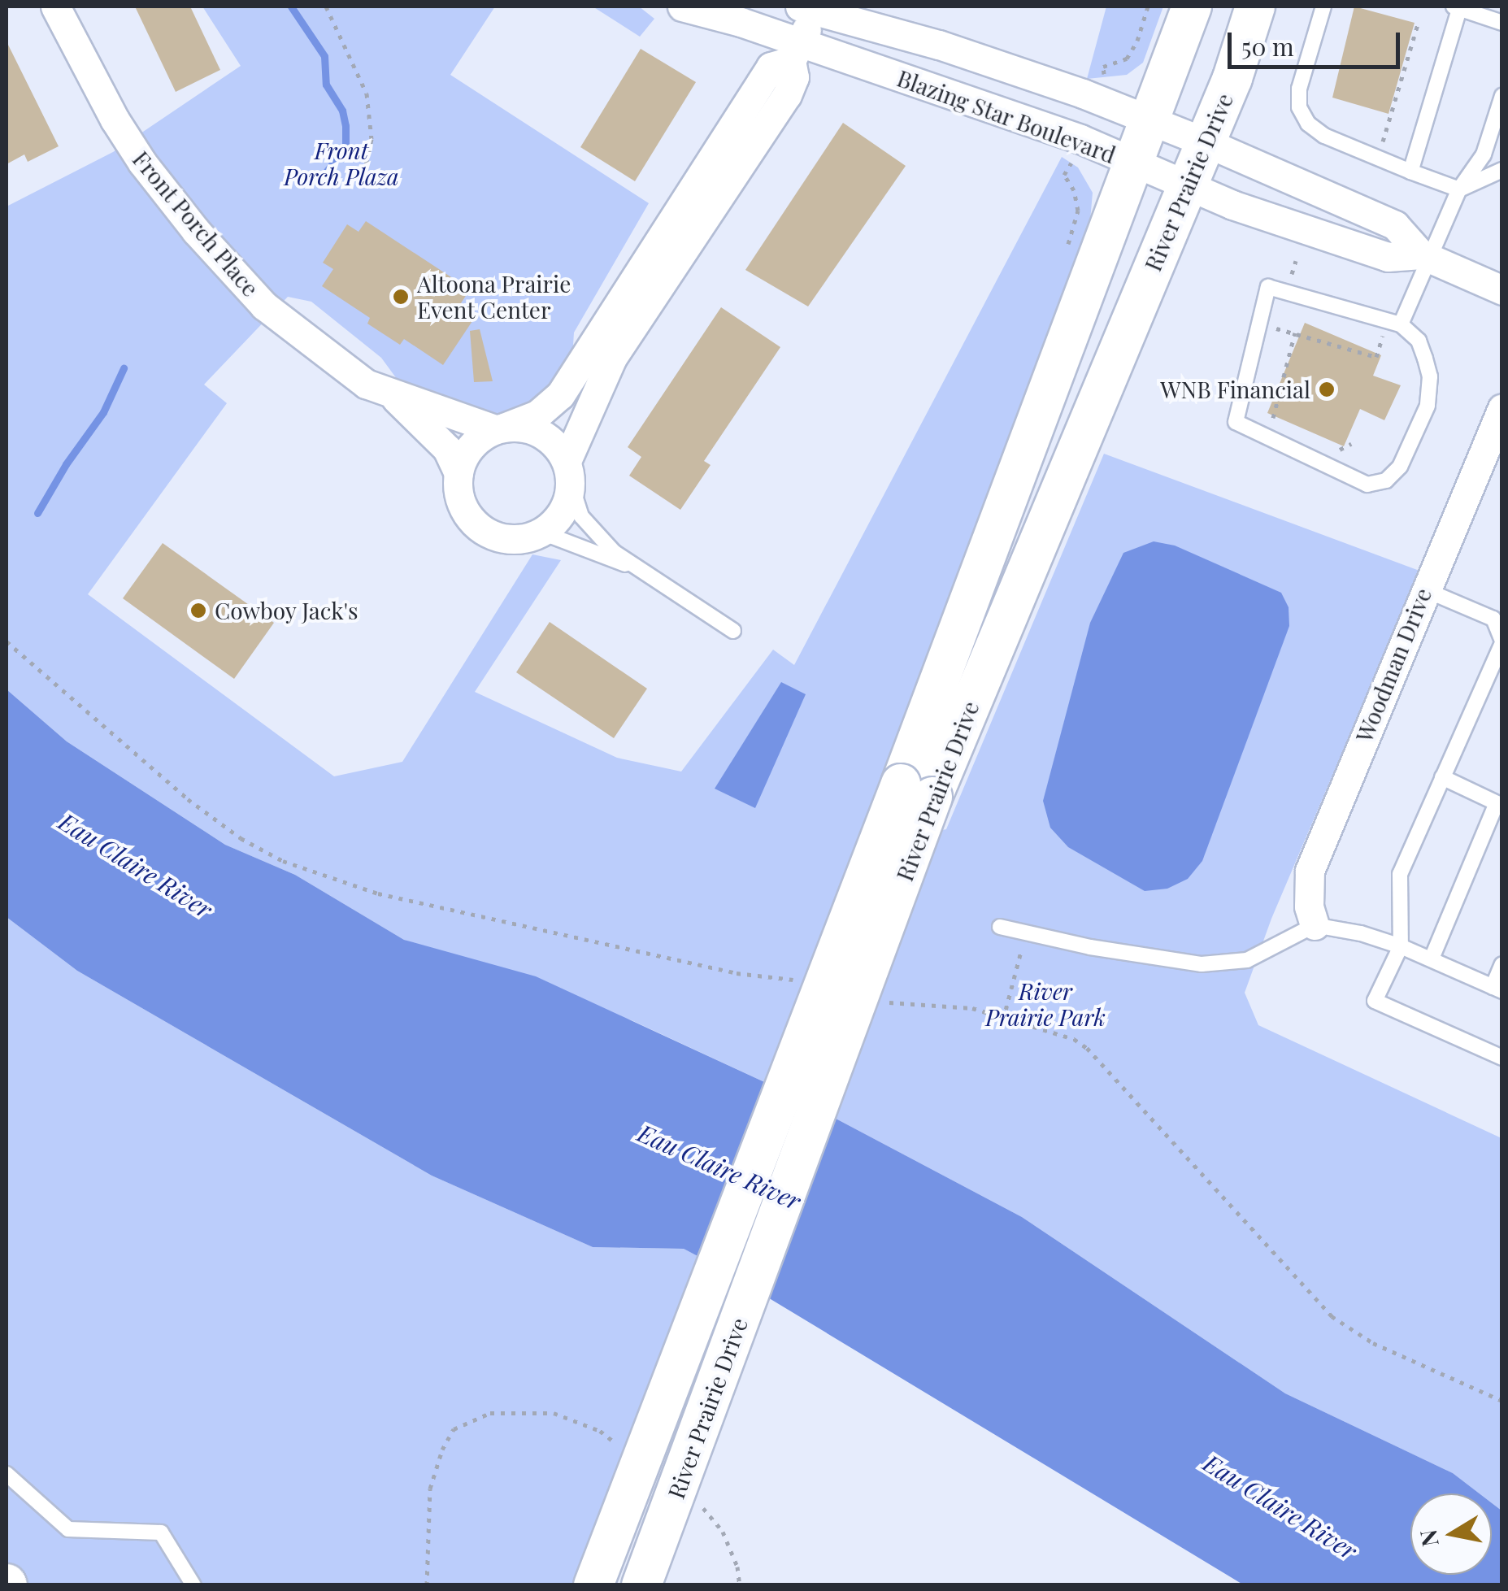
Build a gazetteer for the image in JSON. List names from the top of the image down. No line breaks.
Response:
{"streets":{"main road":["River Prairie Drive"],"street":["Blazing Star Boulevard","Front Porch Place","Woodman Drive"]},"crossings":[["Blazing Star Boulevard","River Prairie Drive"]],"water":["Eau Claire River"],"parks":["Front Porch Plaza","River Prairie Park"],"places":["Altoona Prairie Event Center","WNB Financial","Cowboy Jack's"],"scale_bar":"50 m","north":"left"}
